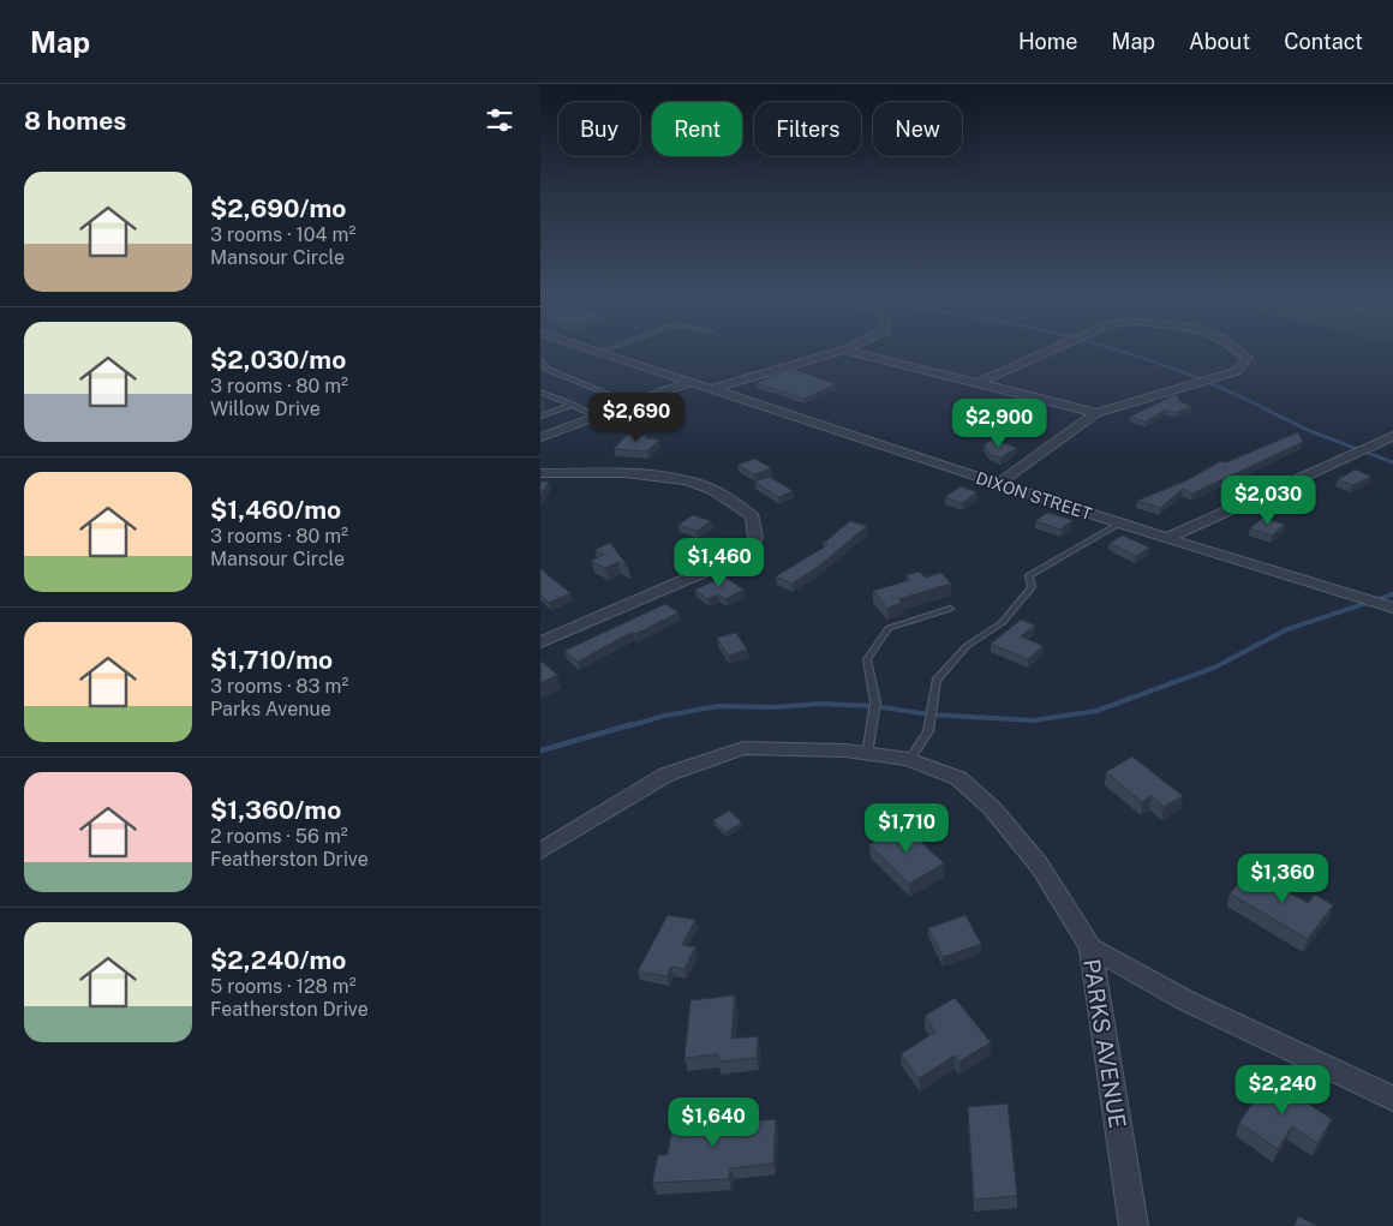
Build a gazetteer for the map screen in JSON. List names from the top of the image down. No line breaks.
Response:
{"streets":{"street":["DIXON STREET","PARKS AVENUE"]},"page":{"header":"Map","nav":["Home","Map","About","Contact"],"heading":"8 homes","chip":["Buy","Rent","Filters","New"],"list":[{"name":"$2,690/mo","note":"3 rooms · 104 m² · Mansour Circle"},{"name":"$2,030/mo","note":"3 rooms · 80 m² · Willow Drive"},{"name":"$1,460/mo","note":"3 rooms · 80 m² · Mansour Circle"},{"name":"$1,710/mo","note":"3 rooms · 83 m² · Parks Avenue"},{"name":"$1,360/mo","note":"2 rooms · 56 m² · Featherston Drive"},{"name":"$2,240/mo","note":"5 rooms · 128 m² · Featherston Drive"}],"price":["$2,690","$2,900","$2,030","$1,460","$1,710","$1,360","$2,240","$1,640"]}}
